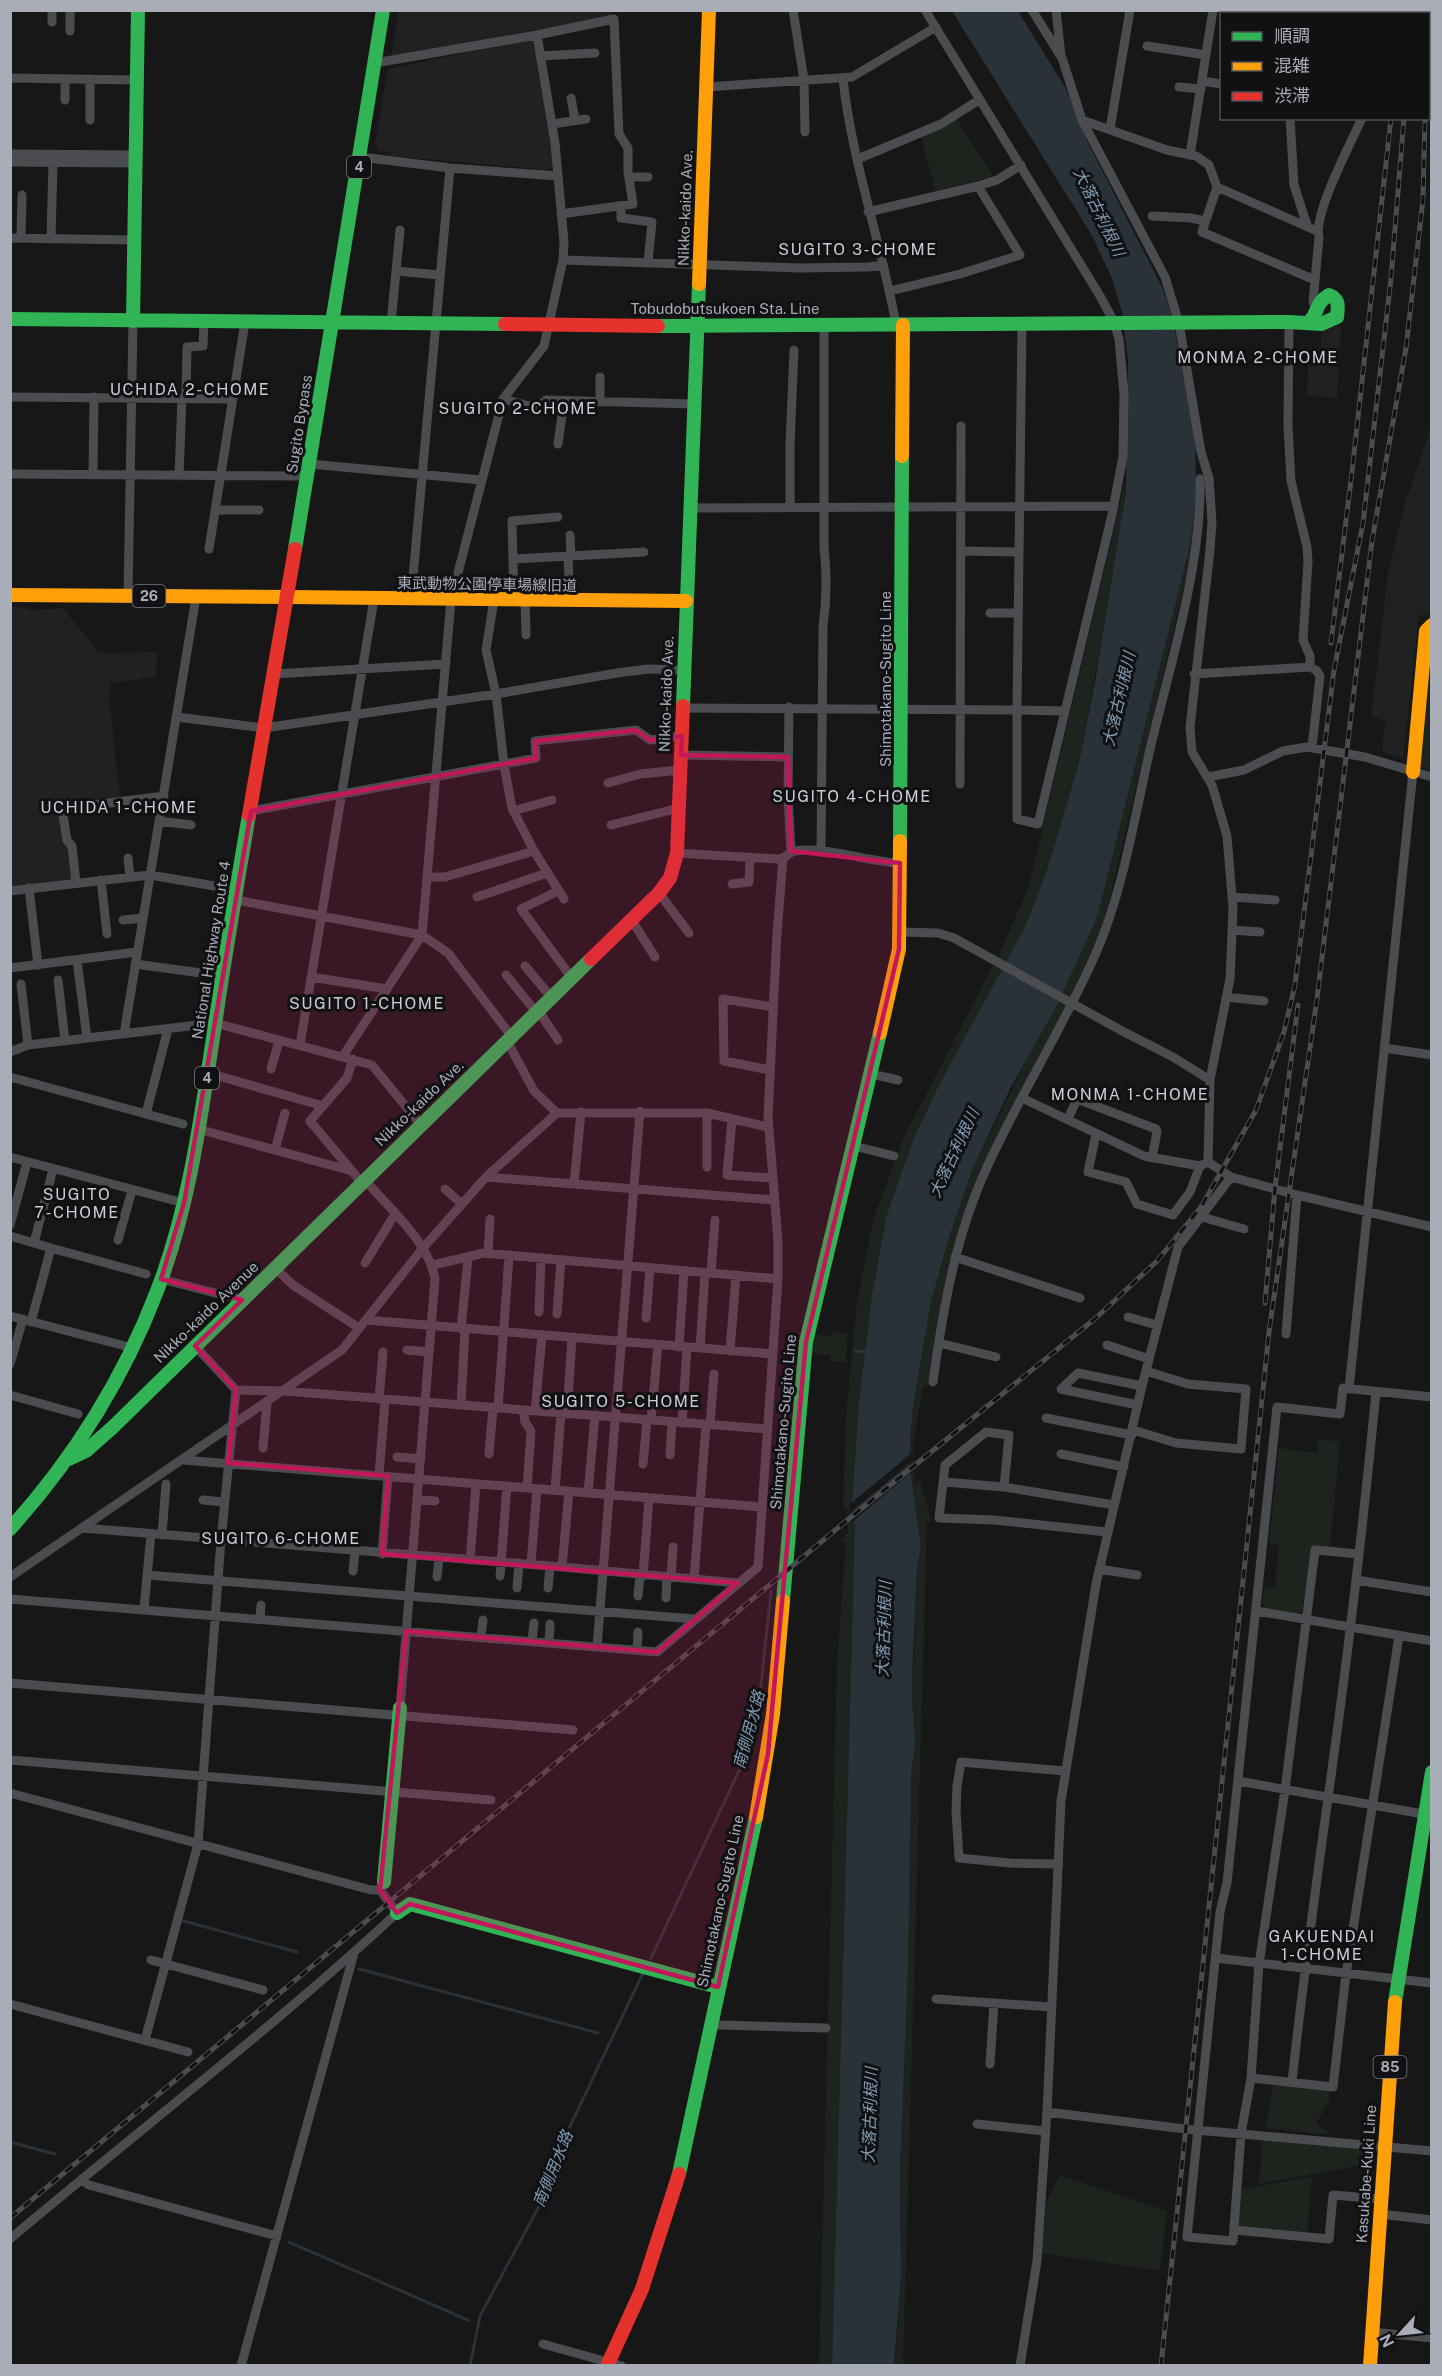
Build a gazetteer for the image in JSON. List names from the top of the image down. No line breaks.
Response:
{"streets":{"main road":["4","Nikko-kaido Ave.","Tobudobutsukoen Sta. Line","Sugito Bypass","東武動物公園停車場線旧道","26","Shimotakano-Sugito Line","National Highway Route 4","Nikko-kaido Avenue","85","Kasukabe-Kuki Line"]},"crossings":[["4","Tobudobutsukoen Sta. Line"],["4","Sugito Bypass"],["4","National Highway Route 4"],["4","Nikko-kaido Avenue"],["Nikko-kaido Ave.","Tobudobutsukoen Sta. Line"],["Nikko-kaido Ave.","東武動物公園停車場線旧道"],["Nikko-kaido Ave.","Nikko-kaido Avenue"],["Tobudobutsukoen Sta. Line","Sugito Bypass"],["Tobudobutsukoen Sta. Line","Shimotakano-Sugito Line"],["Sugito Bypass","National Highway Route 4"],["東武動物公園停車場線旧道","26"],["東武動物公園停車場線旧道","National Highway Route 4"],["26","National Highway Route 4"],["National Highway Route 4","Nikko-kaido Avenue"]],"districts":["SUGITO 3-CHOME","MONMA 2-CHOME","UCHIDA 2-CHOME","SUGITO 2-CHOME","SUGITO 4-CHOME","UCHIDA 1-CHOME","SUGITO 1-CHOME","MONMA 1-CHOME","SUGITO 7-CHOME","SUGITO 5-CHOME","SUGITO 6-CHOME","GAKUENDAI 1-CHOME"],"water":["大落古利根川","南側用水路"],"legend":["順調","混雑","渋滞"],"north":"bottom left"}
